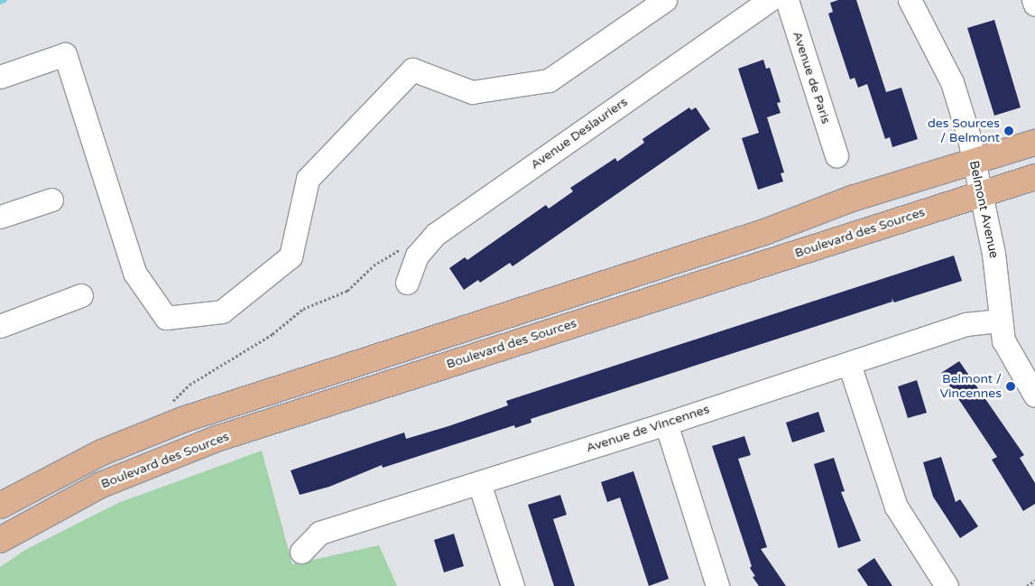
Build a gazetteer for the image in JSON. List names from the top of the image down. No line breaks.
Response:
{"streets":{"main road":["Boulevard des Sources"],"street":["Avenue de Paris","Avenue Deslauriers","Belmont Avenue","Avenue de Vincennes"]},"crossings":[["Belmont Avenue","Boulevard des Sources"],["Belmont Avenue","Avenue de Vincennes"]],"places":["des Sources / Belmont","Belmont / Vincennes"]}
